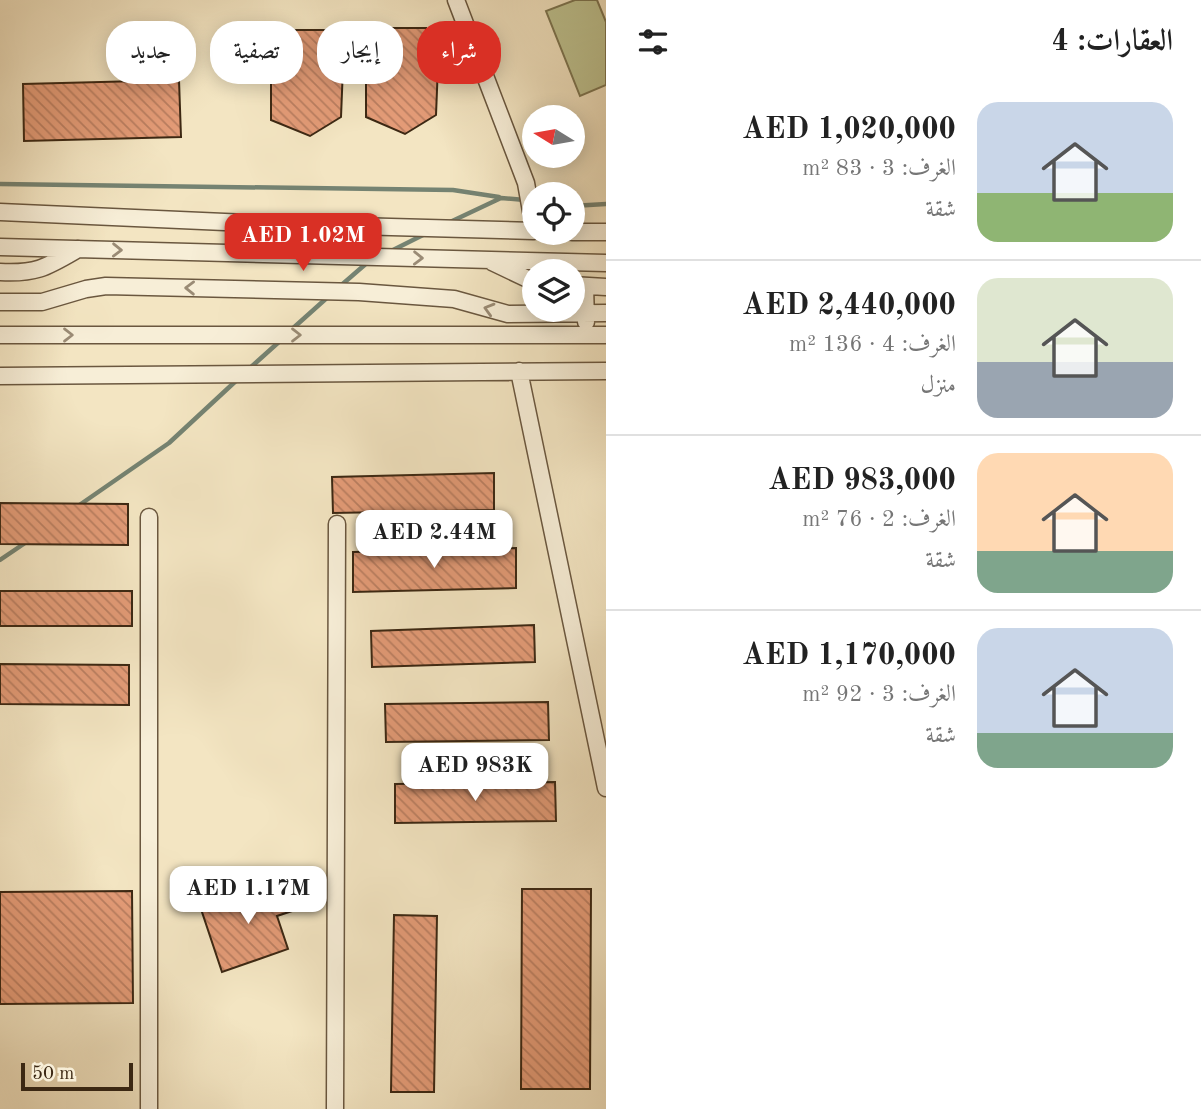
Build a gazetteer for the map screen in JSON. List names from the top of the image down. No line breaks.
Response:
{"scale_bar":"50 m","north":"left","page":{"heading":"العقارات: 4","chip":["شراء","إيجار","تصفية","جديد"],"list":[{"name":"AED 1,020,000","note":"الغرف: 3 · 83 m² · شقة"},{"name":"AED 2,440,000","note":"الغرف: 4 · 136 m² · منزل"},{"name":"AED 983,000","note":"الغرف: 2 · 76 m² · شقة"},{"name":"AED 1,170,000","note":"الغرف: 3 · 92 m² · شقة"}],"price":["AED 1.02M","AED 2.44M","AED 983K","AED 1.17M"],"scale":"50 m"}}
